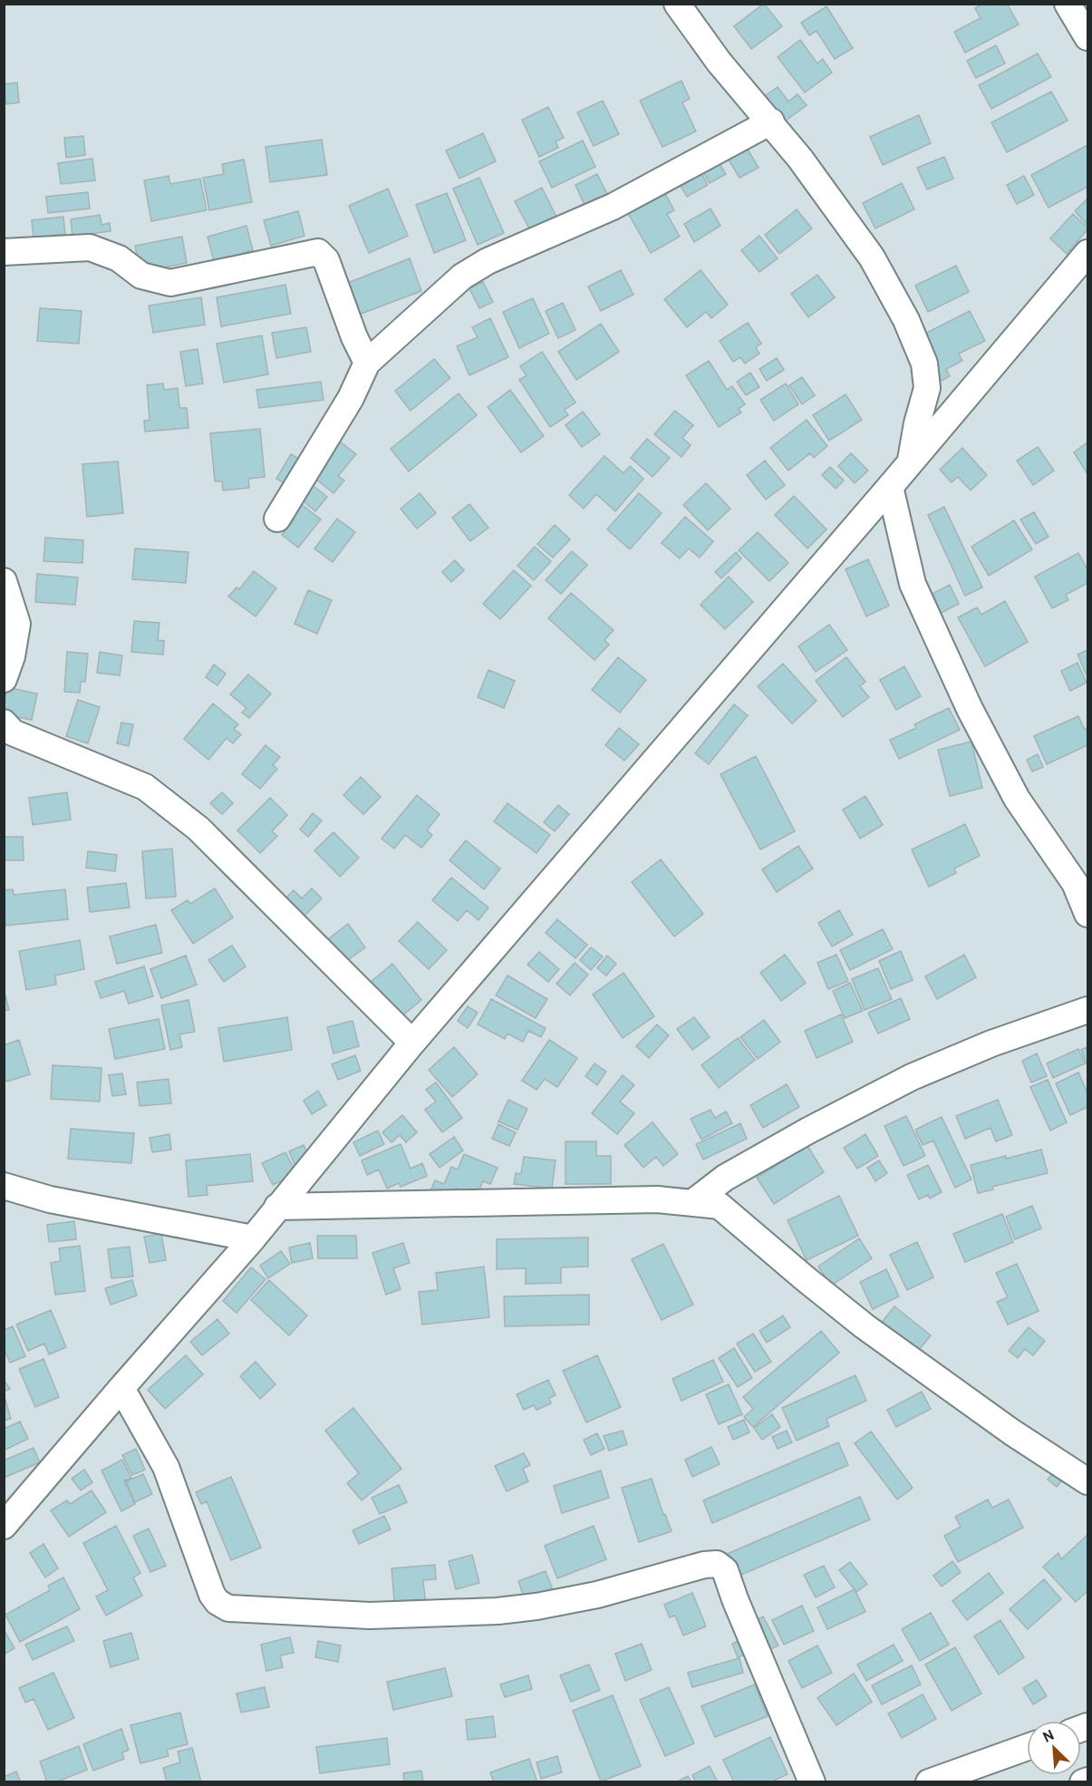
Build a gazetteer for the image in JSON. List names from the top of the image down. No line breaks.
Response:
{"north":"top left"}
